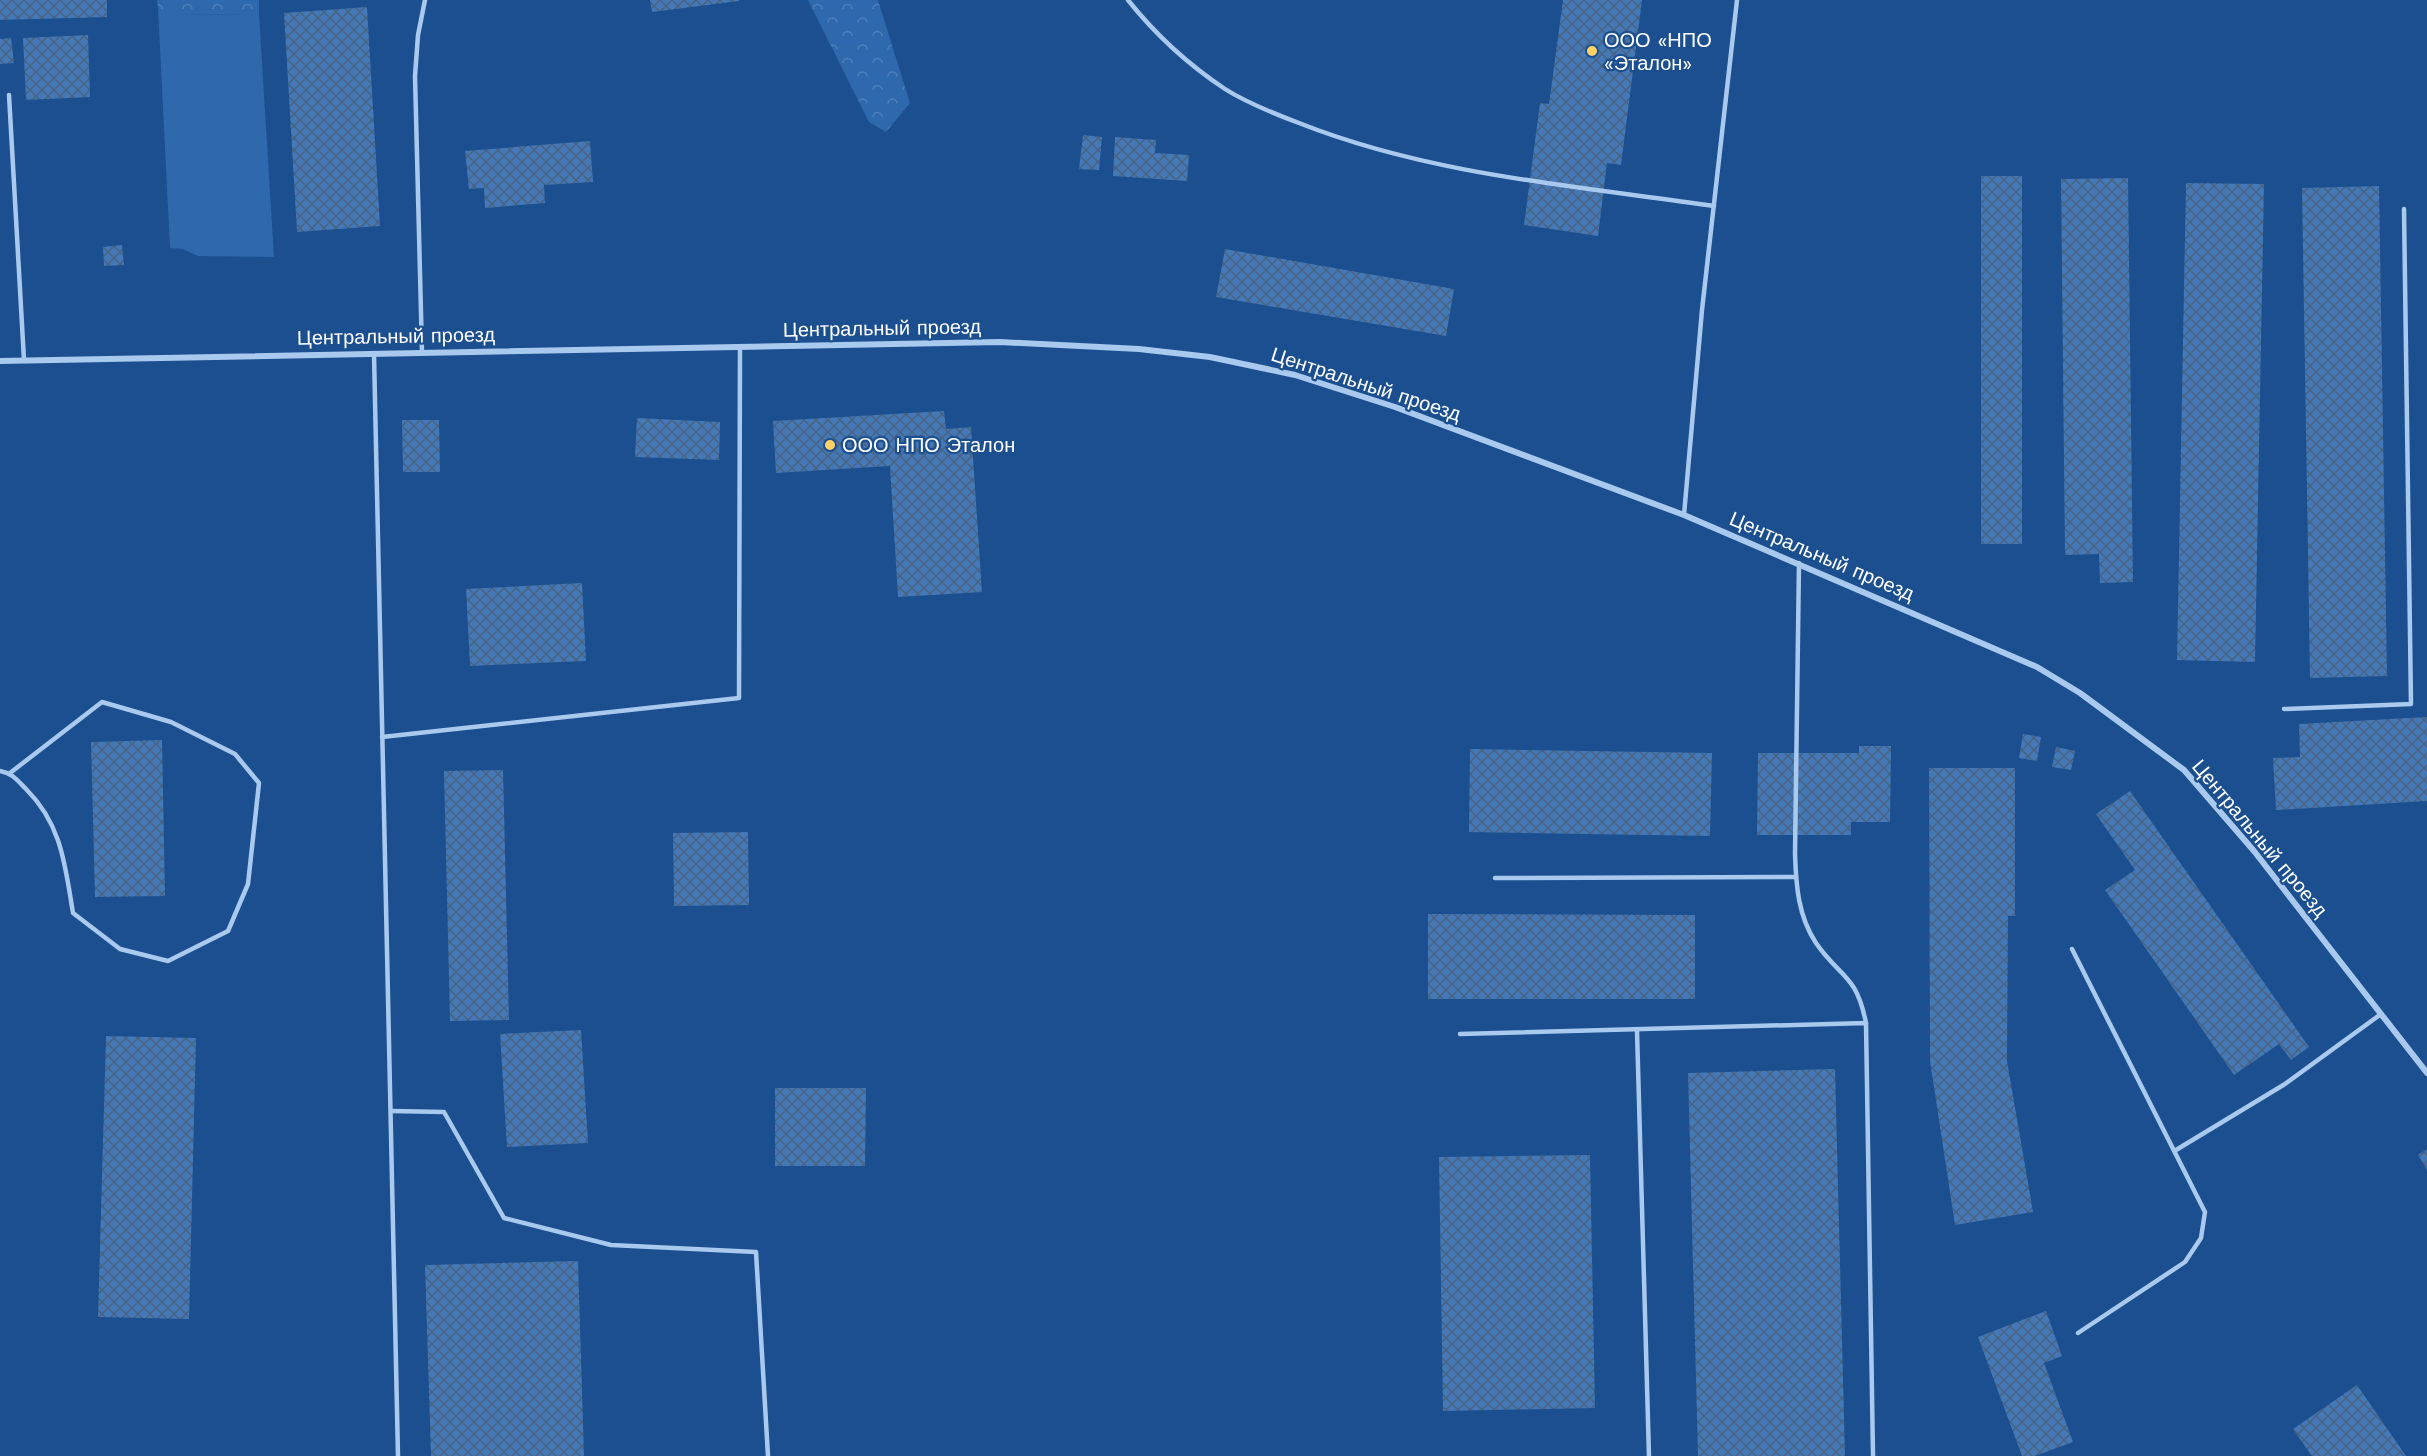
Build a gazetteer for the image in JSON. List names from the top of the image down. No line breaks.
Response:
{"streets":{"street":["Центральный проезд"]},"places":["ООО «НПО «Эталон»","ООО НПО Эталон"]}
